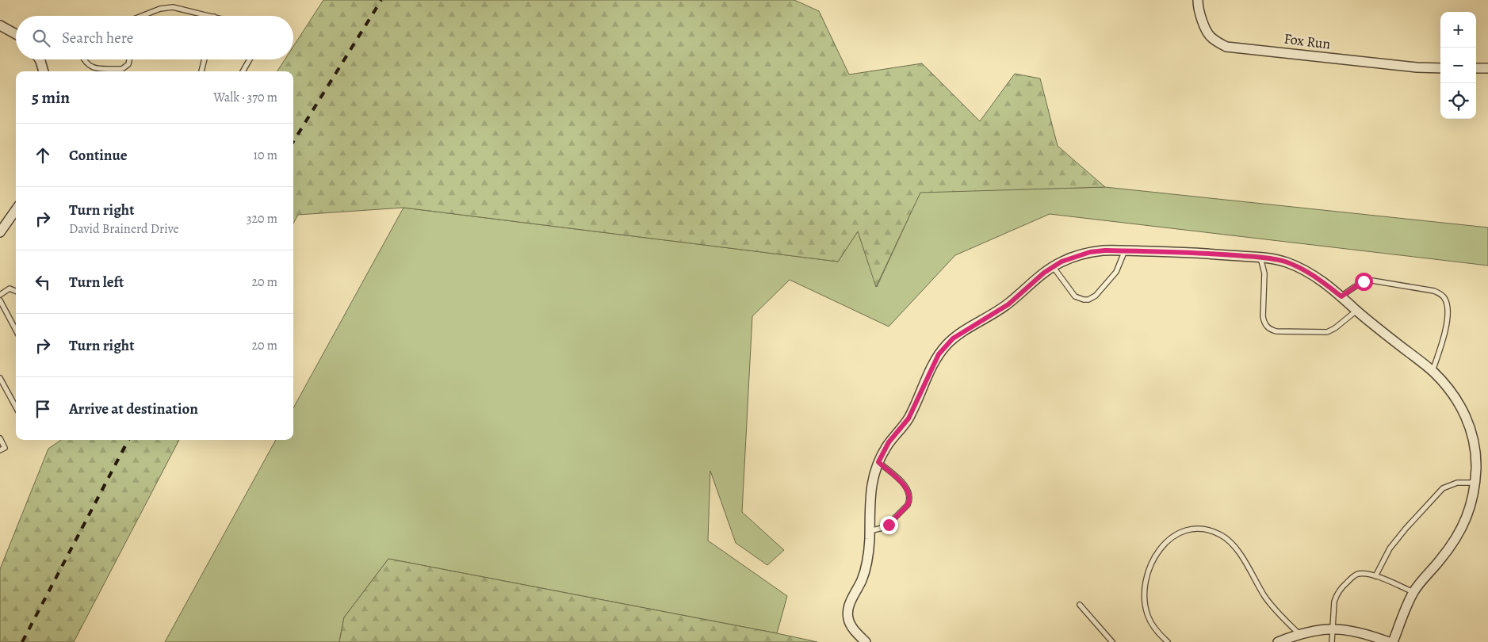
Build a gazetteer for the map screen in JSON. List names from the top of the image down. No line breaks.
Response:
{"streets":{"street":["Fox Run"]},"page":{"map_buttons":["+","−"],"search":"Search here","heading":["5 min","Walk · 370 m"],"list":[["Continue","10 m"],["Turn right","David Brainerd Drive","320 m"],["Turn left","20 m"],["Turn right","20 m"],"Arrive at destination"]}}
